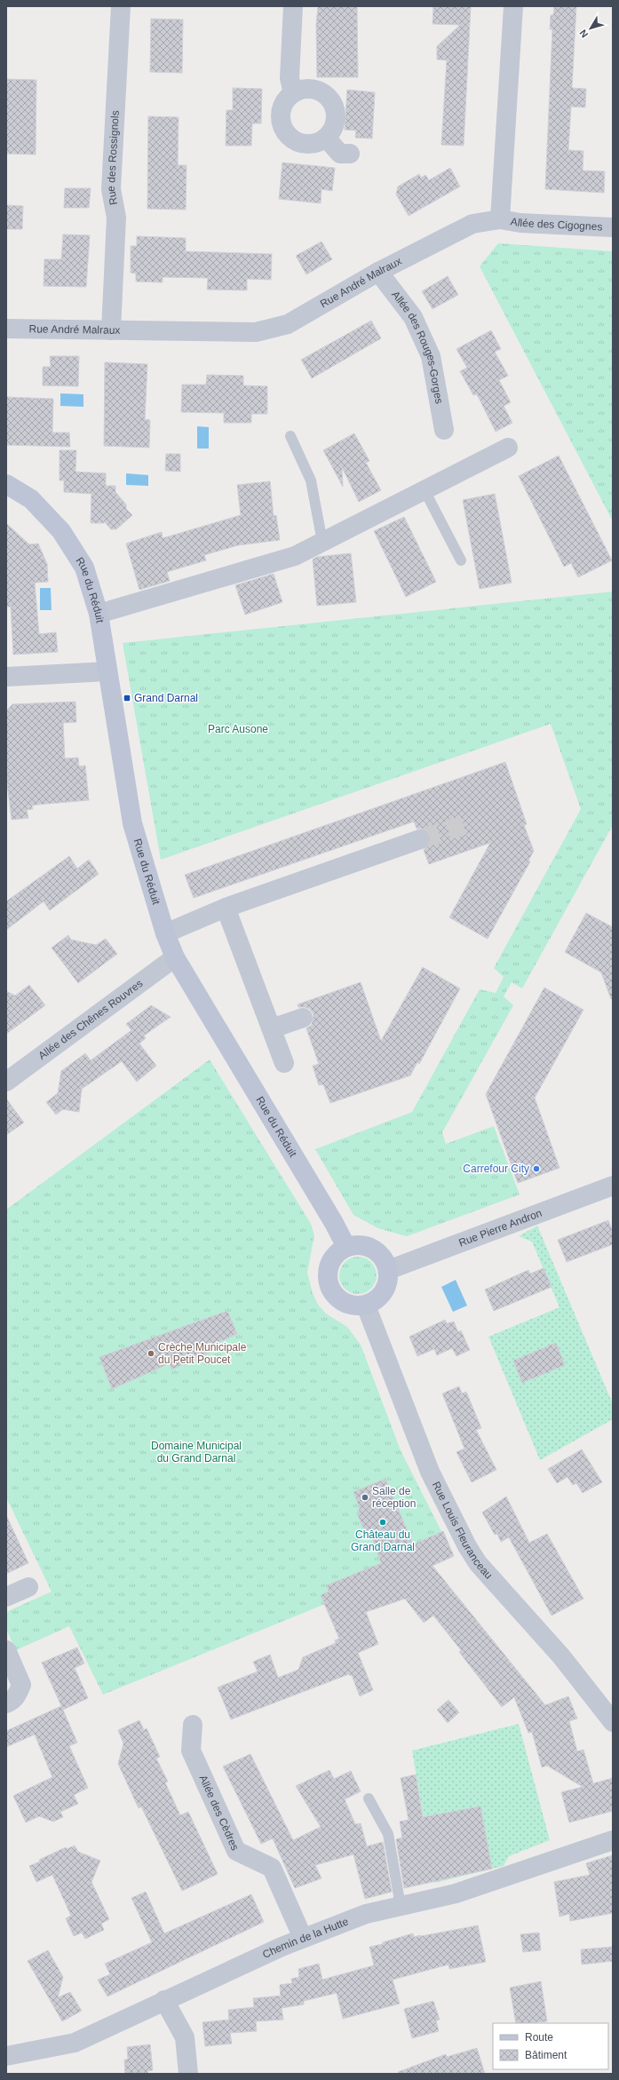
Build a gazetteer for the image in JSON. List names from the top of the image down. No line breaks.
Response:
{"streets":{"street":["Rue des Rossignols","Allée des Cigognes","Rue André Malraux","Allée des Rouges-Gorges","Rue du Réduit","Allée des Chênes Rouvres","Rue Pierre Andron","Rue Louis Fleuranceau","Allée des Cèdres","Chemin de la Hutte"]},"crossings":[["Rue des Rossignols","Rue André Malraux"],["Allée des Cigognes","Rue André Malraux"],["Rue André Malraux","Allée des Rouges-Gorges"],["Rue du Réduit","Allée des Chênes Rouvres"],["Rue du Réduit","Rue Pierre Andron"],["Rue du Réduit","Rue Louis Fleuranceau"],["Rue Pierre Andron","Rue Louis Fleuranceau"],["Allée des Cèdres","Chemin de la Hutte"]],"parks":["Parc Ausone","Domaine Municipal du Grand Darnal"],"places":{"transit":["Grand Darnal"],"other":["Carrefour City","Crèche Municipale du Petit Poucet","Salle de réception","Château du Grand Darnal"]},"legend":["Route","Bâtiment"],"north":"bottom left"}
